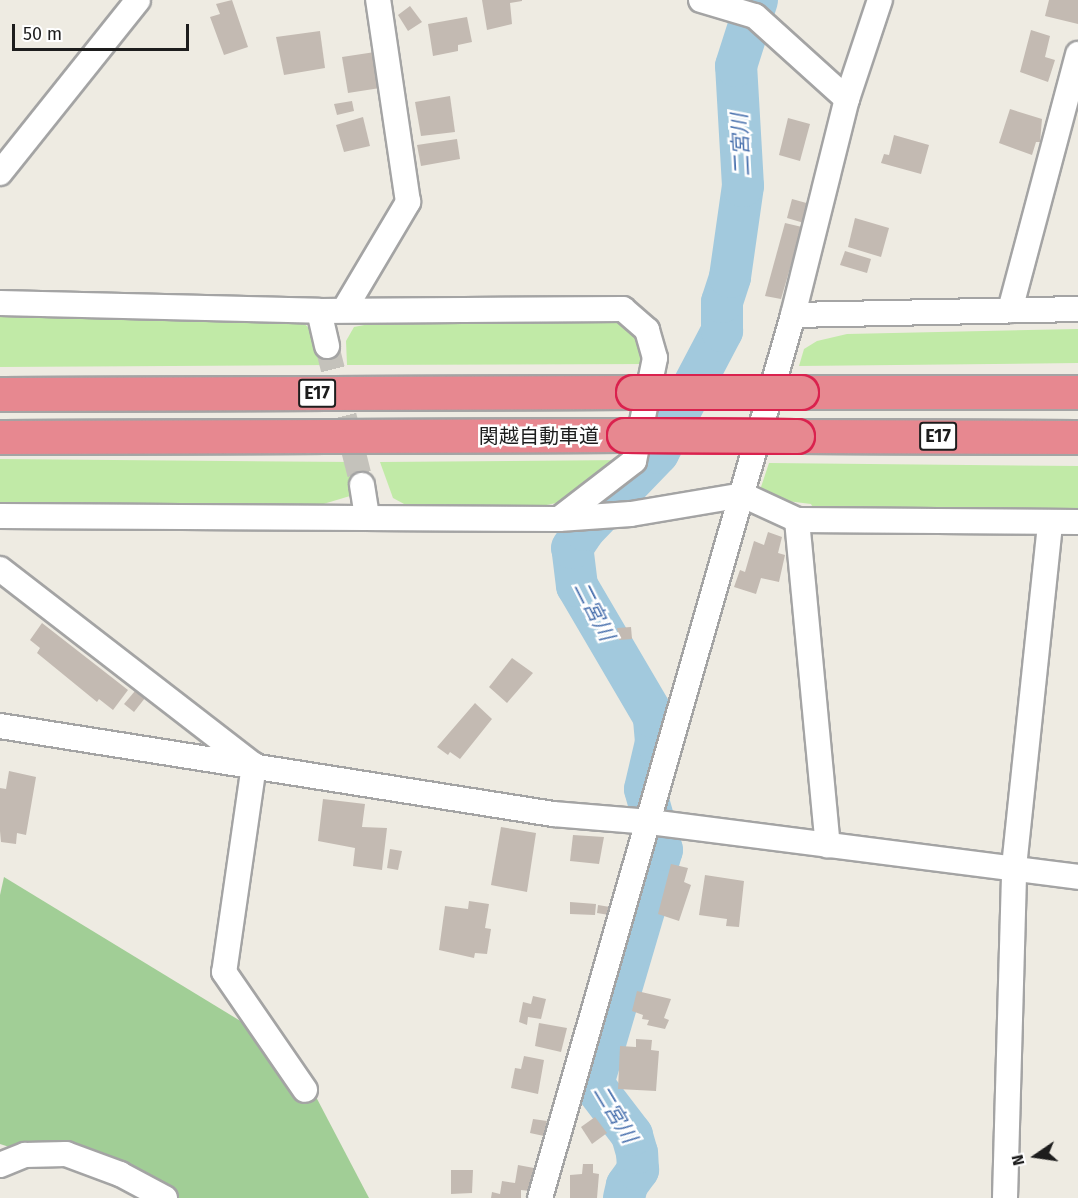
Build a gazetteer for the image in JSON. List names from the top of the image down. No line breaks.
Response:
{"streets":{"highway":["E17","関越自動車道"]},"water":["二宮川"],"scale_bar":"50 m","north":"left"}
